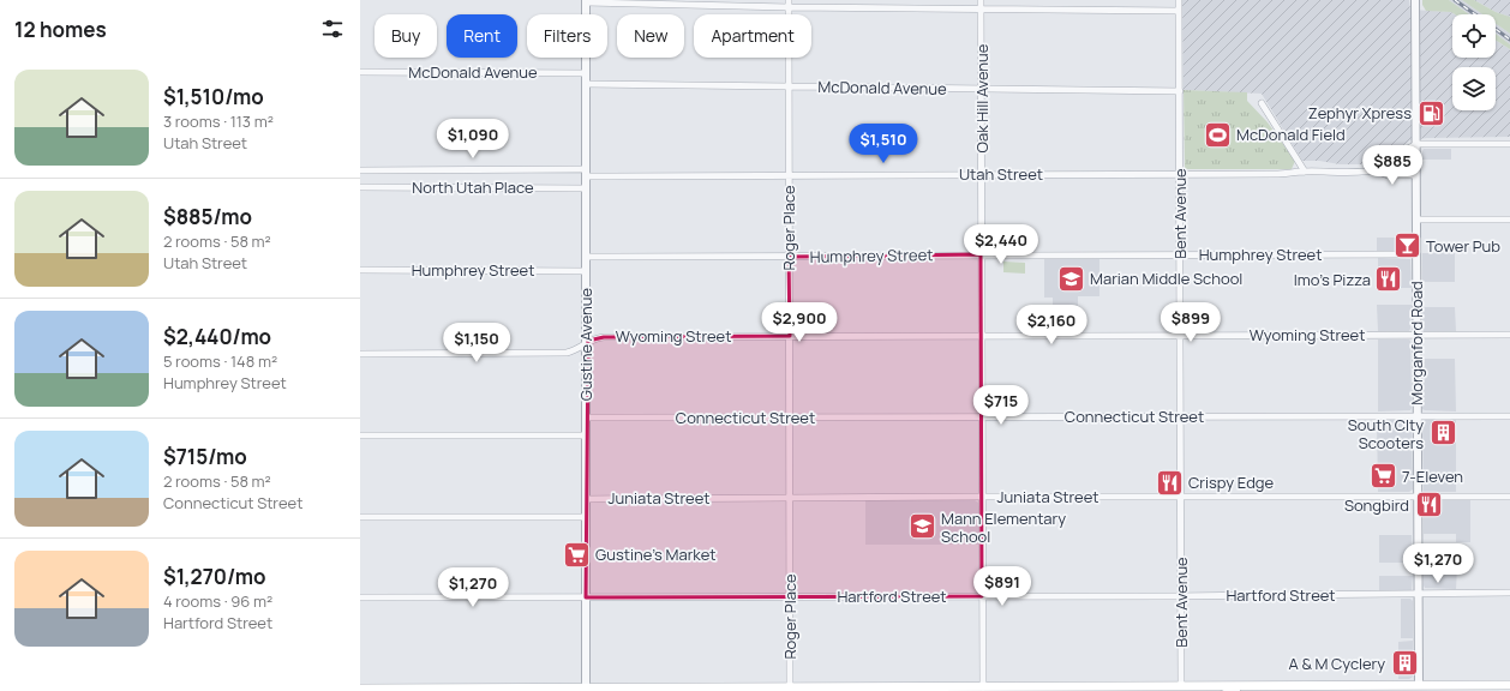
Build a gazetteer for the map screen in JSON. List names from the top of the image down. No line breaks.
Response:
{"streets":{"street":["McDonald Avenue","Oak Hill Avenue","Utah Street","North Utah Place","Bent Avenue","Roger Place","Humphrey Street","Wyoming Street","Morganford Road","Gustine Avenue","Connecticut Street","Juniata Street","Hartford Street"]},"crossings":[["McDonald Avenue","Oak Hill Avenue"],["McDonald Avenue","Bent Avenue"],["McDonald Avenue","Roger Place"],["McDonald Avenue","Gustine Avenue"],["Oak Hill Avenue","Utah Street"],["Oak Hill Avenue","Humphrey Street"],["Oak Hill Avenue","Wyoming Street"],["Oak Hill Avenue","Connecticut Street"],["Oak Hill Avenue","Juniata Street"],["Oak Hill Avenue","Hartford Street"],["Utah Street","Bent Avenue"],["Utah Street","Roger Place"],["Utah Street","Morganford Road"],["Utah Street","Gustine Avenue"],["North Utah Place","Gustine Avenue"],["Bent Avenue","Humphrey Street"],["Bent Avenue","Wyoming Street"],["Bent Avenue","Connecticut Street"],["Bent Avenue","Juniata Street"],["Bent Avenue","Hartford Street"],["Roger Place","Humphrey Street"],["Roger Place","Wyoming Street"],["Roger Place","Connecticut Street"],["Roger Place","Juniata Street"],["Roger Place","Hartford Street"],["Humphrey Street","Morganford Road"],["Humphrey Street","Gustine Avenue"],["Wyoming Street","Morganford Road"],["Wyoming Street","Gustine Avenue"],["Morganford Road","Connecticut Street"],["Morganford Road","Juniata Street"],["Morganford Road","Hartford Street"],["Gustine Avenue","Connecticut Street"],["Gustine Avenue","Juniata Street"],["Gustine Avenue","Hartford Street"]],"places":{"fuel station":["Zephyr Xpress"],"sports":["McDonald Field"],"bar":["Tower Pub"],"school or university":["Marian Middle School","Mann Elementary School"],"restaurant":["Imo's Pizza","Crispy Edge","Songbird"],"building":["South CIty Scooters","A & M Cyclery"],"supermarket":["7-Eleven","Gustine's Market"]},"page":{"heading":"12 homes","chip":["Buy","Rent","Filters","New","Apartment"],"list":[{"name":"$1,510/mo","note":"3 rooms · 113 m² · Utah Street"},{"name":"$885/mo","note":"2 rooms · 58 m² · Utah Street"},{"name":"$2,440/mo","note":"5 rooms · 148 m² · Humphrey Street"},{"name":"$715/mo","note":"2 rooms · 58 m² · Connecticut Street"},{"name":"$1,270/mo","note":"4 rooms · 96 m² · Hartford Street"}],"price":["$1,090","$1,510","$885","$2,440","$2,900","$899","$2,160","$1,150","$715","$1,270","$891","$1,270"]}}
